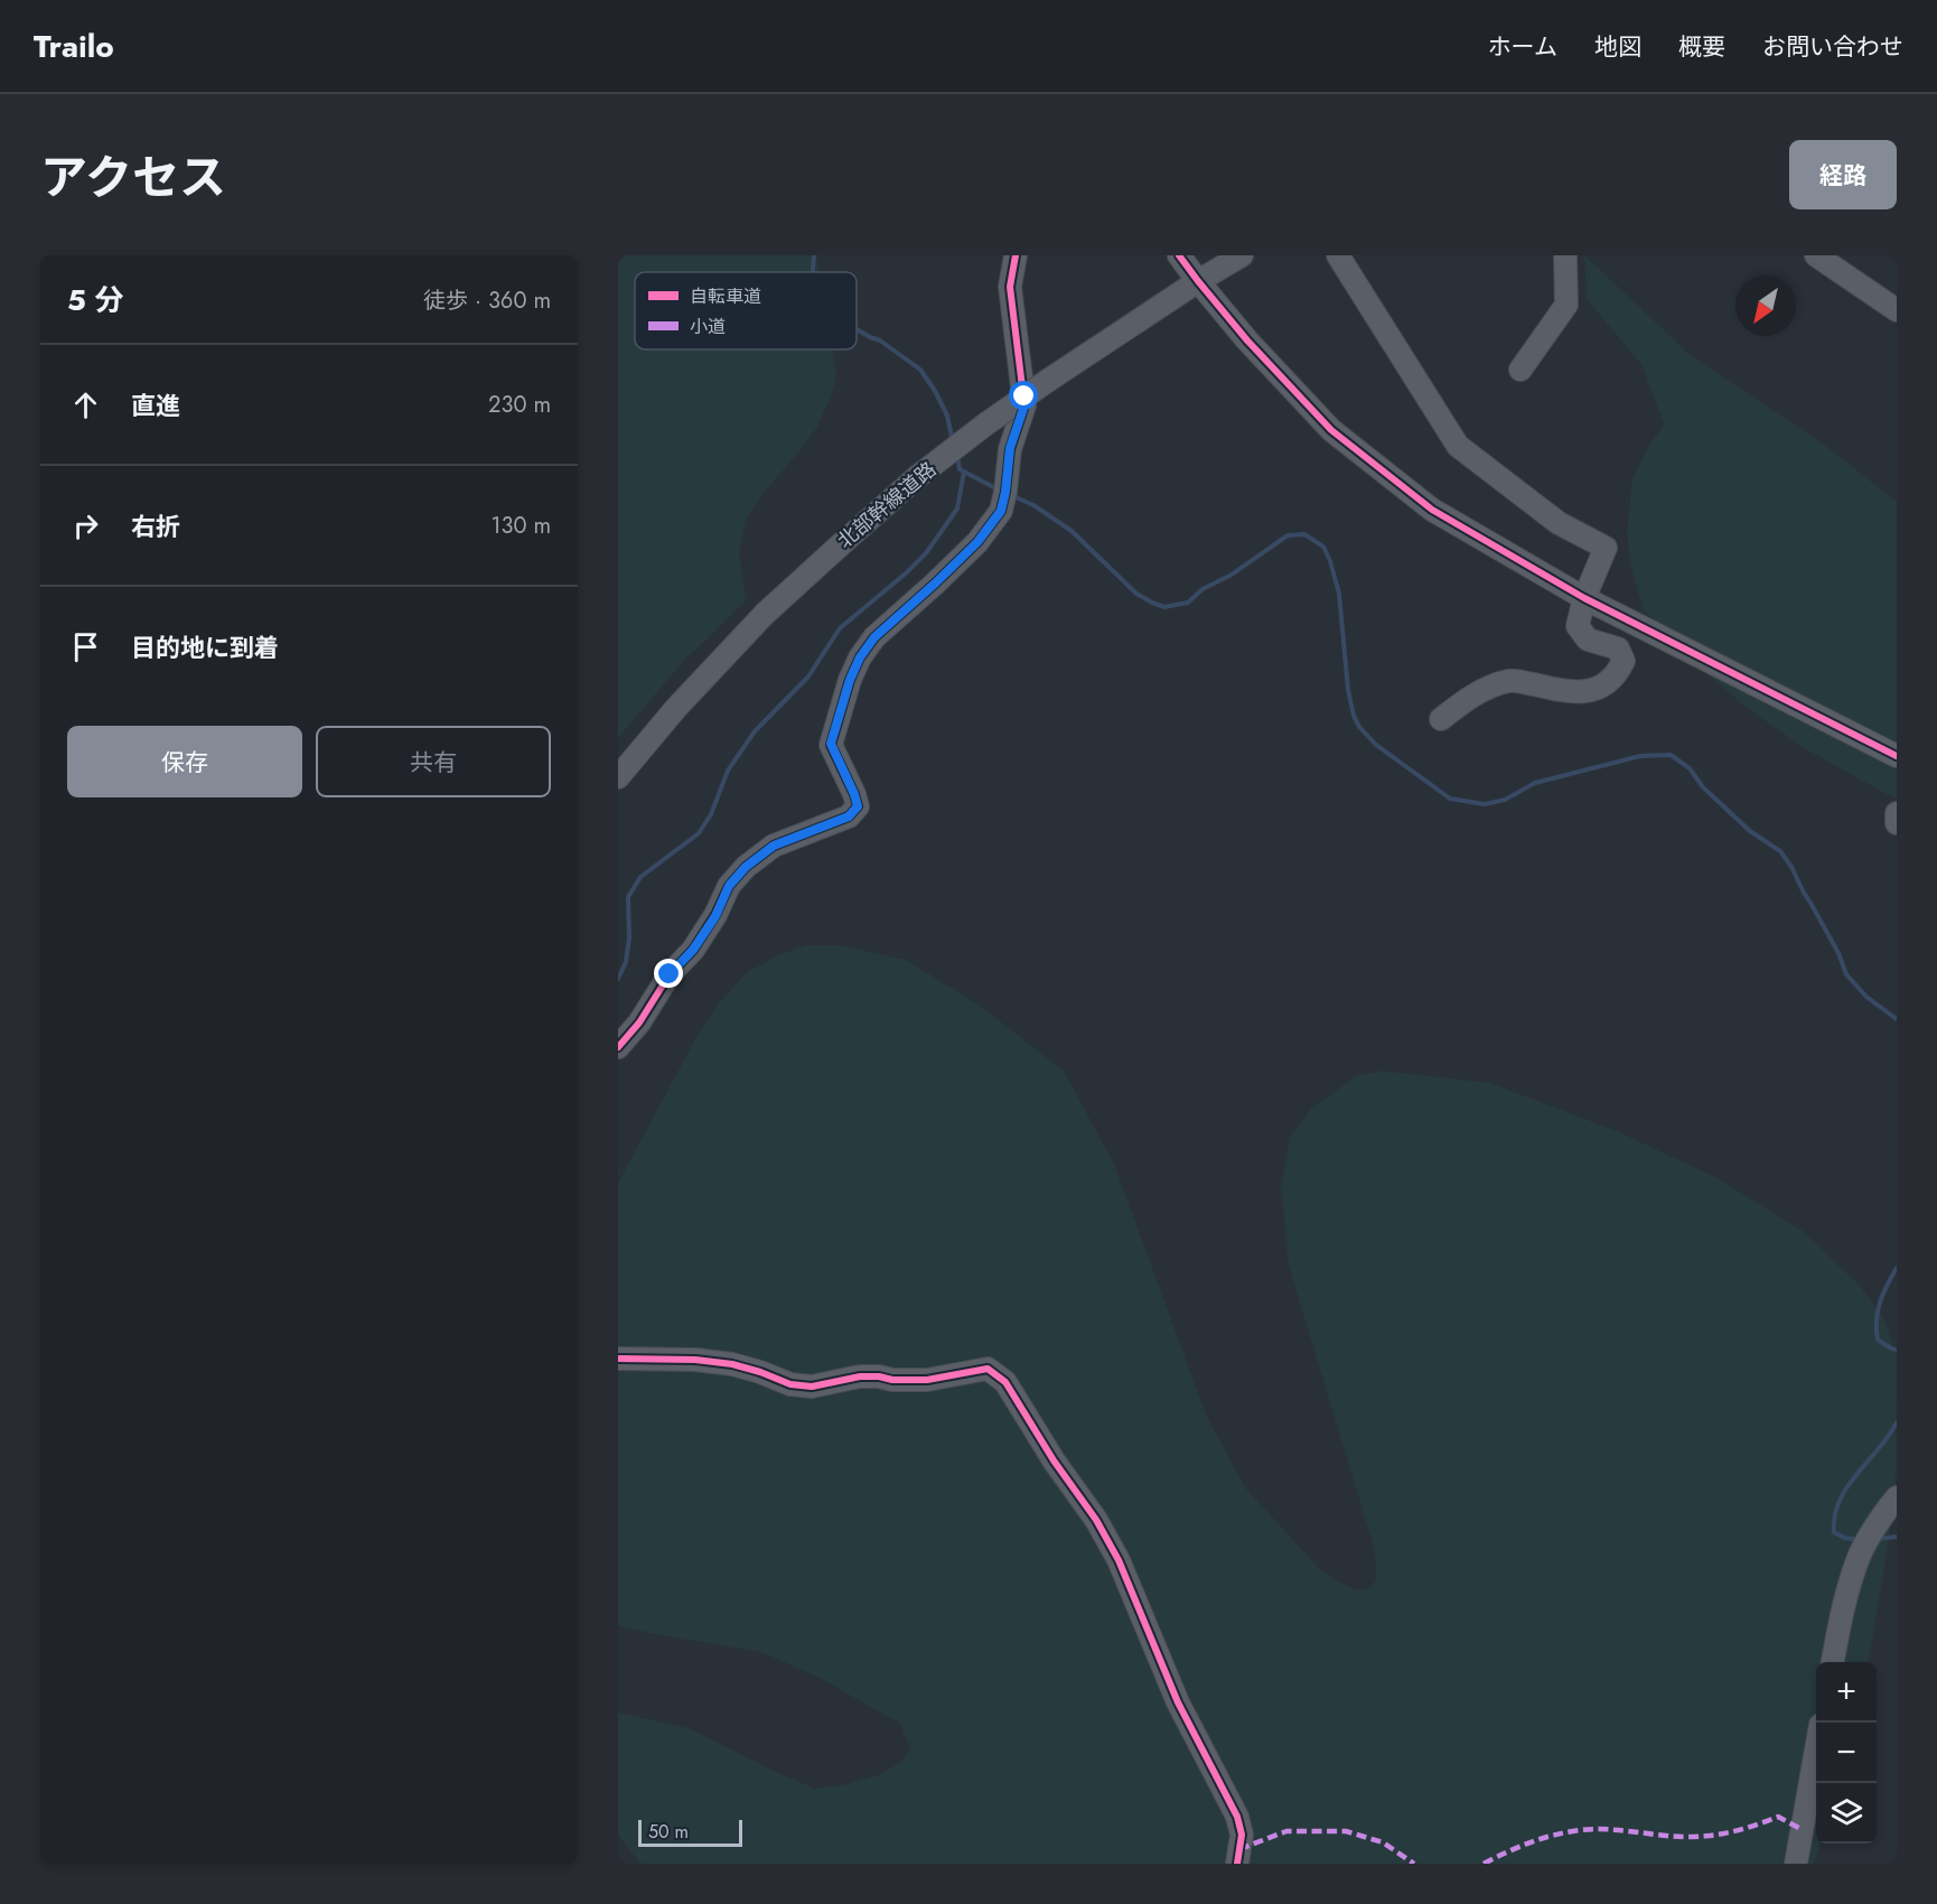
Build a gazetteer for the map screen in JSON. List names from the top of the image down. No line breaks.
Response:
{"streets":{"street":["北部幹線道路"]},"legend":["自転車道","小道"],"scale_bar":"50 m","north":"bottom left","page":{"header":"Trailo","nav":["ホーム","地図","概要","お問い合わせ"],"title":"アクセス","buttons":["経路",["保存","共有"]],"heading":["5 分","徒歩 · 360 m"],"list":[["直進","230 m"],["右折","130 m"],"目的地に到着"],"map_buttons":["+","−"],"scale":"50 m"}}
